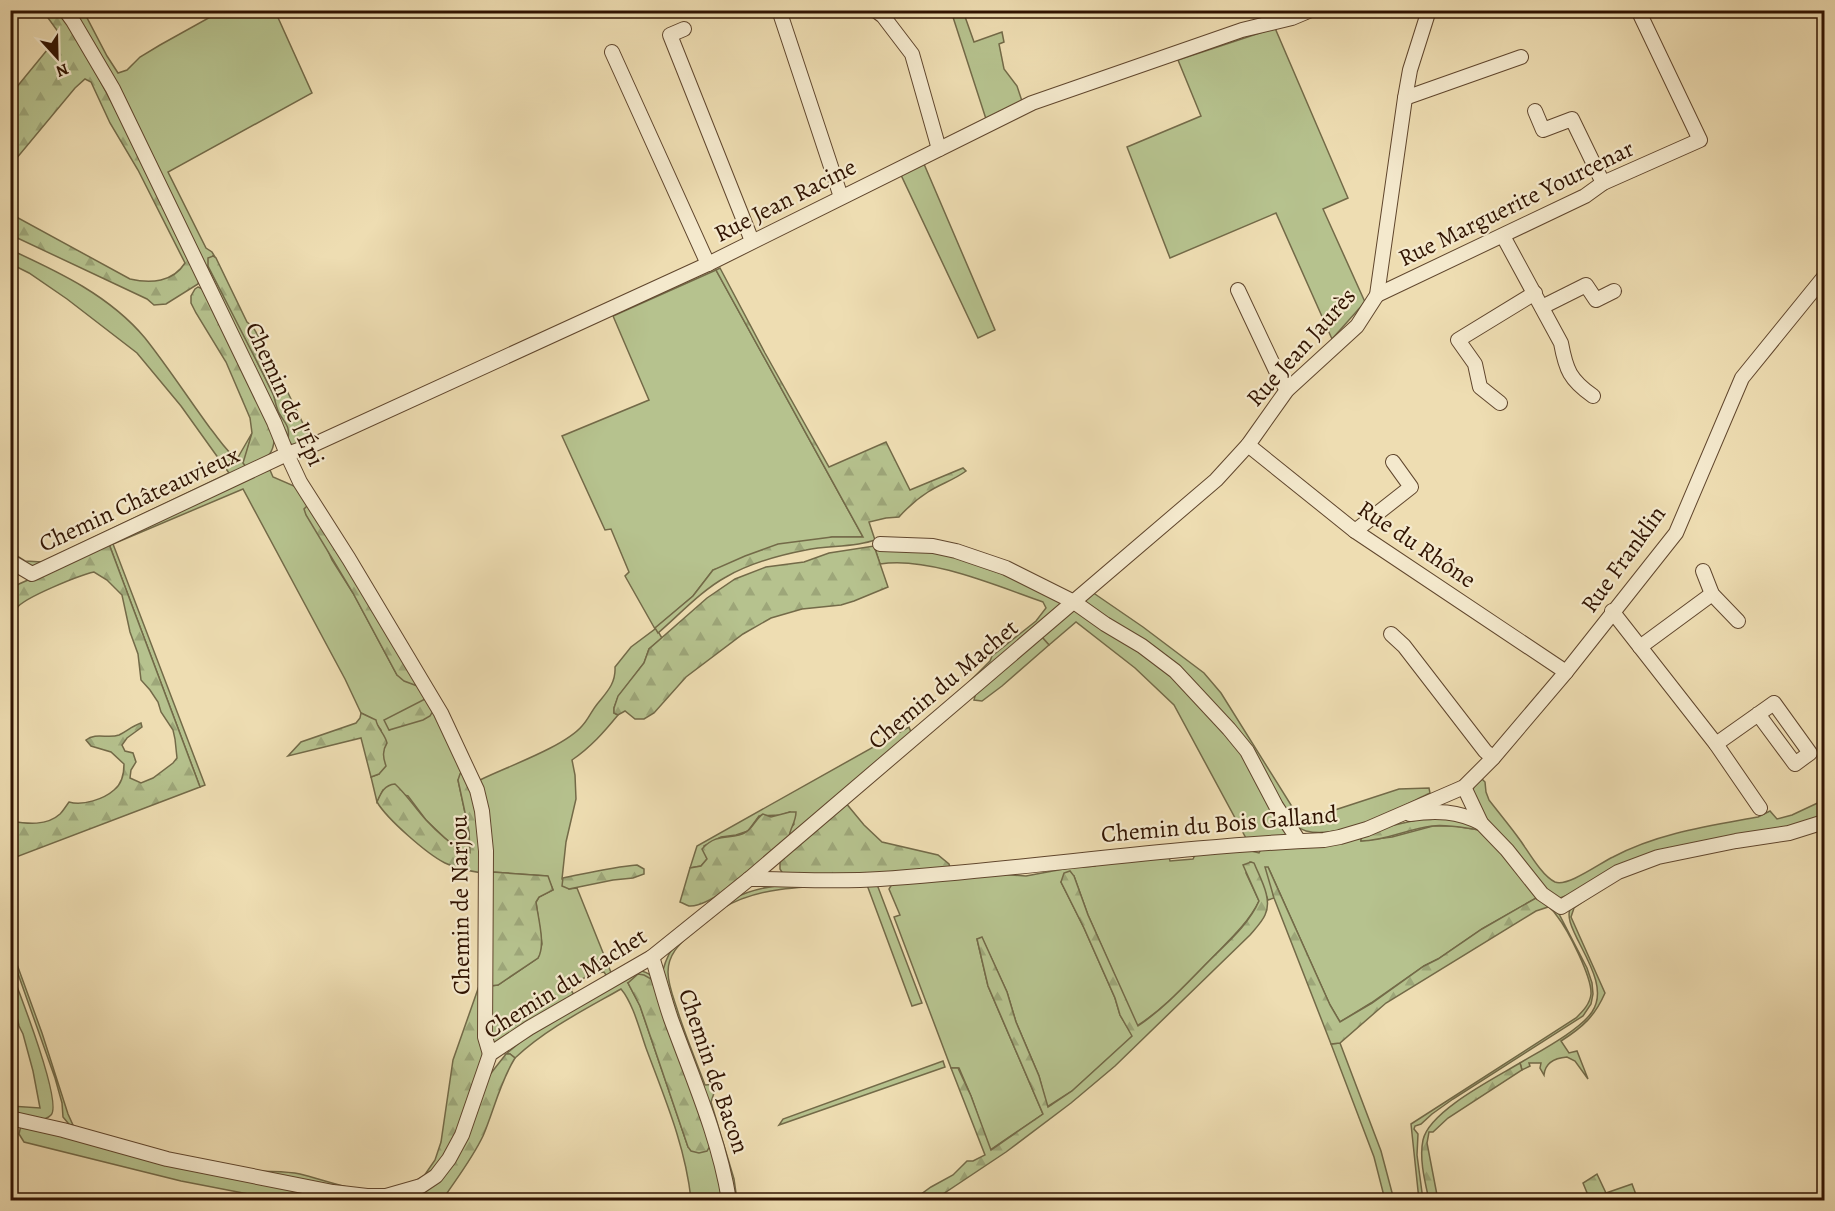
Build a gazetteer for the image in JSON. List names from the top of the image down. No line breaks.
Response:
{"streets":{"street":["Rue Jean Racine","Rue Marguerite Yourcenar","Rue Jean Jaurès","Chemin de l'Épi","Chemin Châteauvieux","Rue du Rhône","Rue Franklin","Chemin du Machet","Chemin du Bois Galland","Chemin de Narjou","Chemin de Bacon"]},"crossings":[["Rue Jean Racine","Chemin de l'Épi"],["Rue Jean Racine","Chemin Châteauvieux"],["Rue Marguerite Yourcenar","Rue Jean Jaurès"],["Rue Jean Jaurès","Rue du Rhône"],["Rue Jean Jaurès","Chemin du Machet"],["Chemin de l'Épi","Chemin Châteauvieux"],["Chemin de l'Épi","Chemin de Narjou"],["Rue du Rhône","Rue Franklin"],["Rue Franklin","Chemin du Bois Galland"],["Chemin du Machet","Chemin du Bois Galland"],["Chemin du Machet","Chemin de Narjou"],["Chemin du Machet","Chemin de Bacon"]],"north":"bottom"}
